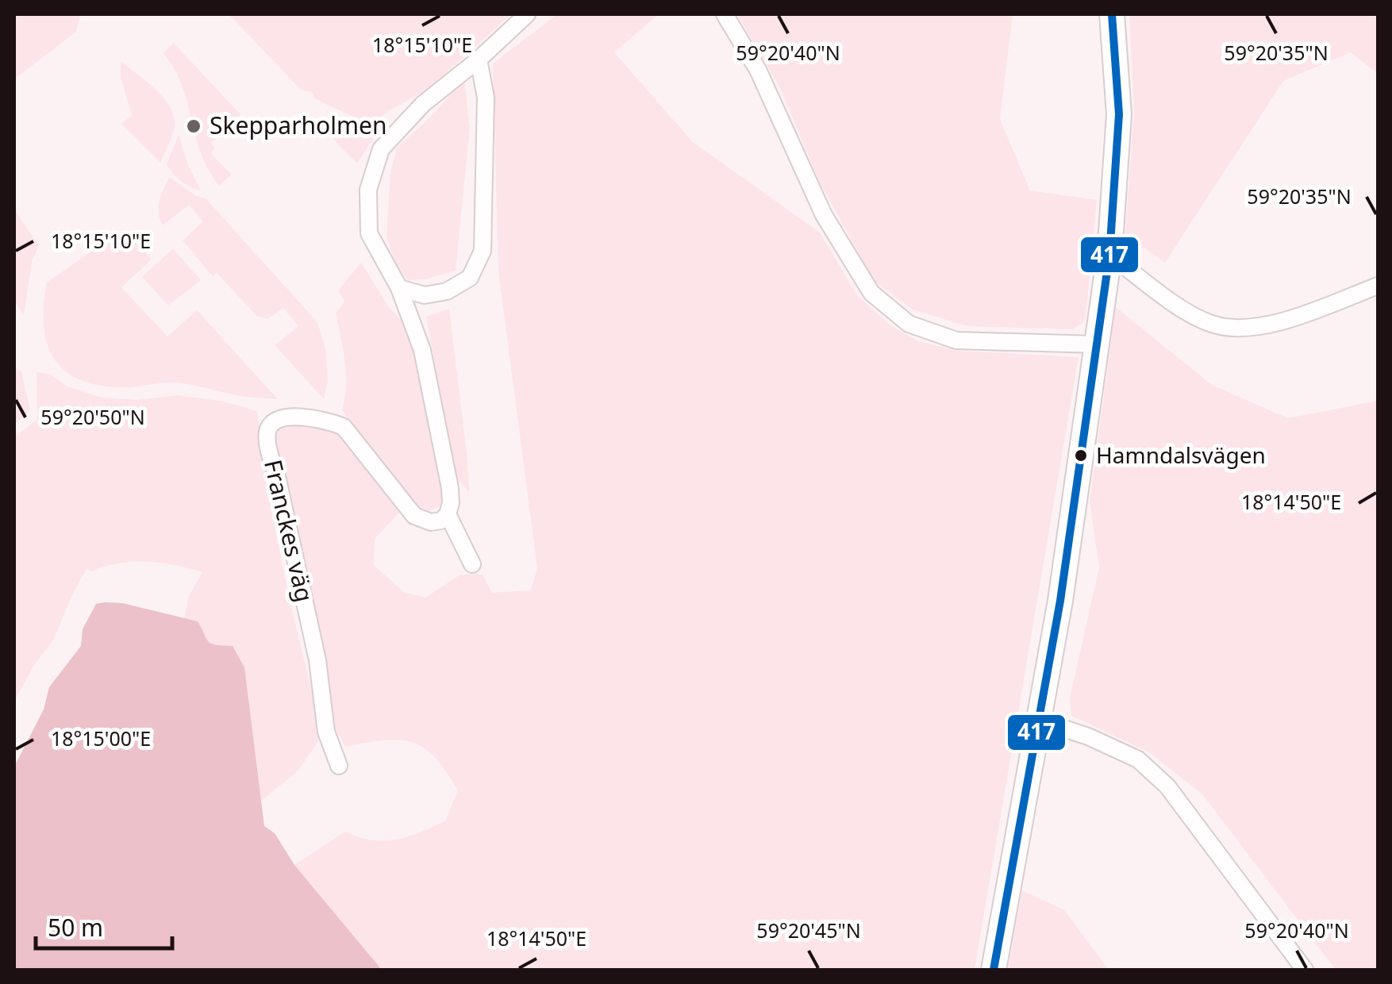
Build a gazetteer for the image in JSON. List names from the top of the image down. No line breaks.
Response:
{"streets":{"street":["Franckes väg"]},"places":["Skepparholmen","Hamndalsvägen"],"lines":["transit line 417"],"scale_bar":"50 m","coordinates":["18°15'10\"E","59°20'40\"N","59°20'35\"N","59°20'50\"N","18°14'50\"E","18°15'00\"E","59°20'45\"N"]}
